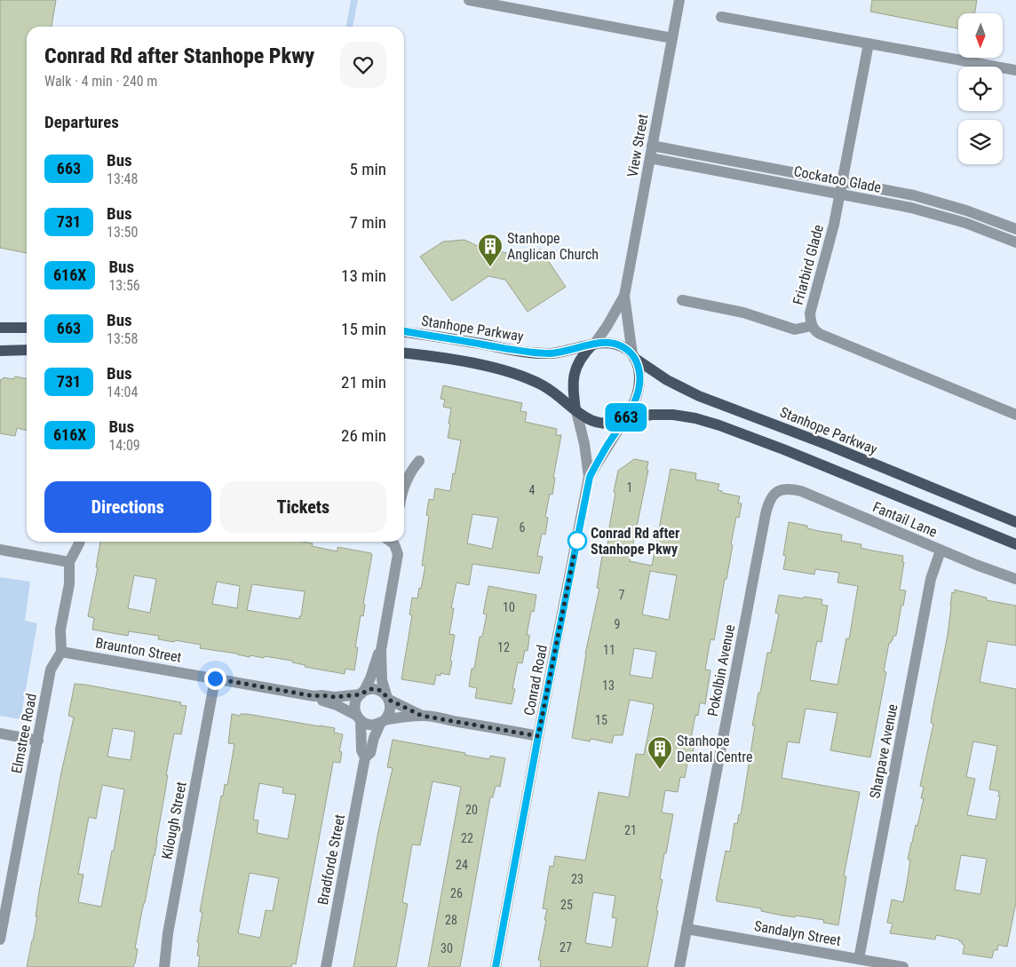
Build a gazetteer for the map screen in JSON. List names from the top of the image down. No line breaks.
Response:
{"streets":{"main road":["Stanhope Parkway"],"street":["View Street","Cockatoo Glade","Friarbird Glade","Fantail Lane","Braunton Street","Pokolbin Avenue","Conrad Road","Elmstree Road","Sharpave Avenue","Kilough Street","Bradforde Street","Sandalyn Street"]},"crossings":[["View Street","Cockatoo Glade"],["View Street","Stanhope Parkway"],["View Street","Conrad Road"],["Cockatoo Glade","Friarbird Glade"],["Stanhope Parkway","Conrad Road"],["Fantail Lane","Pokolbin Avenue"],["Fantail Lane","Sharpave Avenue"],["Braunton Street","Elmstree Road"],["Braunton Street","Kilough Street"],["Braunton Street","Bradforde Street"],["Pokolbin Avenue","Sandalyn Street"],["Sharpave Avenue","Sandalyn Street"]],"places":{"building":["Stanhope Anglican Church","Stanhope Dental Centre"],"other":["Conrad Rd after Stanhope Pkwy"]},"lines":["bus line 663"],"house_numbers":["1","4","6","7","10","9","12","11","13","15","20","21","22","24","23","26","25","28","27","30"],"north":"bottom","page":{"on_map":"663","heading":[["Conrad Rd after Stanhope Pkwy","Walk · 4 min · 240 m"],"Departures"],"list":[{"mark":"663","name":"Bus","note":"13:48","value":"5 min"},{"mark":"731","name":"Bus","note":"13:50","value":"7 min"},{"mark":"616X","name":"Bus","note":"13:56","value":"13 min"},{"mark":"663","name":"Bus","note":"13:58","value":"15 min"},{"mark":"731","name":"Bus","note":"14:04","value":"21 min"},{"mark":"616X","name":"Bus","note":"14:09","value":"26 min"}],"buttons":["Directions","Tickets"]}}
